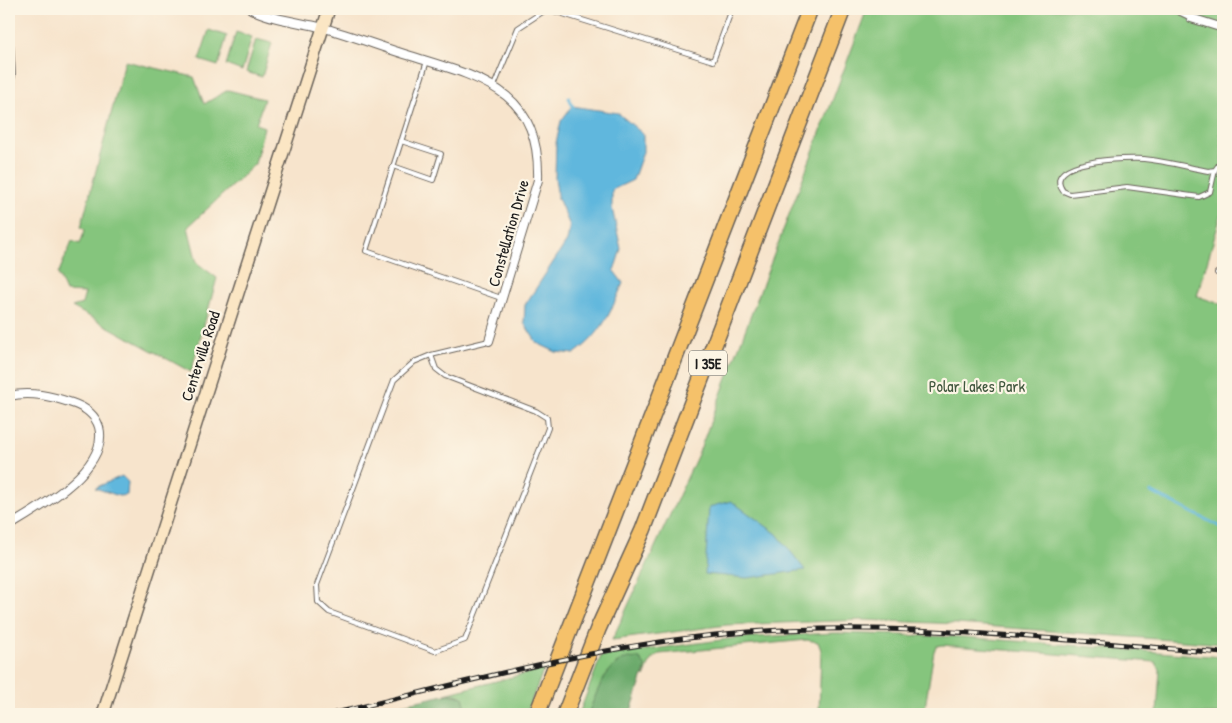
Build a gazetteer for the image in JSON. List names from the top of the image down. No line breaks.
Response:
{"streets":{"highway":["I 35E"],"main road":["Centerville Road"],"street":["Constellation Drive"]},"crossings":[["Constellation Drive","Centerville Road"]],"parks":["Polar Lakes Park"]}
